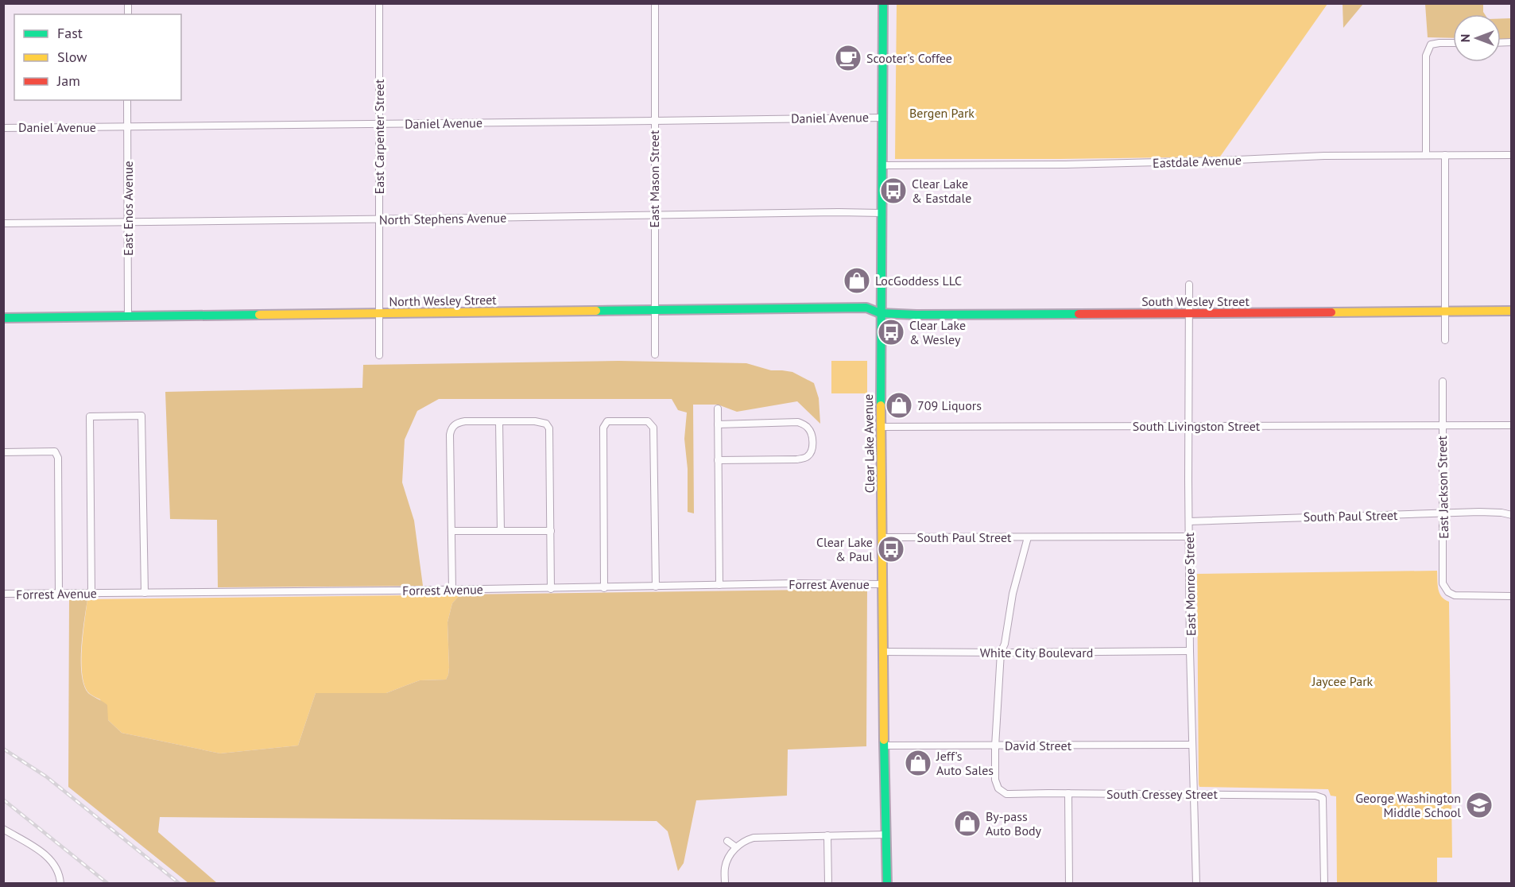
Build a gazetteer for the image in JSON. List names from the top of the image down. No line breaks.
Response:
{"streets":{"street":["Daniel Avenue","East Carpenter Street","Eastdale Avenue","East Mason Street","East Enos Avenue","North Stephens Avenue","North Wesley Street","South Wesley Street","South Livingston Street","Clear Lake Avenue","East Jackson Street","South Paul Street","Forrest Avenue","East Monroe Street","White City Boulevard","David Street","South Cressey Street"]},"crossings":[["Daniel Avenue","East Carpenter Street"],["Daniel Avenue","East Mason Street"],["Daniel Avenue","East Enos Avenue"],["Daniel Avenue","Clear Lake Avenue"],["East Carpenter Street","North Stephens Avenue"],["East Carpenter Street","North Wesley Street"],["Eastdale Avenue","Clear Lake Avenue"],["East Mason Street","North Stephens Avenue"],["East Mason Street","North Wesley Street"],["East Enos Avenue","North Stephens Avenue"],["East Enos Avenue","North Wesley Street"],["North Stephens Avenue","Clear Lake Avenue"],["North Wesley Street","South Wesley Street"],["North Wesley Street","Clear Lake Avenue"],["South Wesley Street","Clear Lake Avenue"],["South Wesley Street","East Monroe Street"],["South Livingston Street","Clear Lake Avenue"],["South Livingston Street","East Jackson Street"],["South Livingston Street","East Monroe Street"],["Clear Lake Avenue","South Paul Street"],["Clear Lake Avenue","Forrest Avenue"],["Clear Lake Avenue","White City Boulevard"],["Clear Lake Avenue","David Street"],["East Jackson Street","South Paul Street"],["South Paul Street","East Monroe Street"],["East Monroe Street","White City Boulevard"],["East Monroe Street","David Street"],["East Monroe Street","South Cressey Street"],["David Street","South Cressey Street"]],"parks":["Bergen Park","Jaycee Park"],"places":{"cafe":["Scooter's Coffee"],"bus stop":["Clear Lake & Eastdale","Clear Lake & Wesley","Clear Lake & Paul"],"shop":["LocGoddess LLC","709 Liquors","Jeff's Auto Sales","By-pass Auto Body"],"school or university":["George Washington Middle School"]},"legend":["Fast","Slow","Jam"],"north":"left"}
